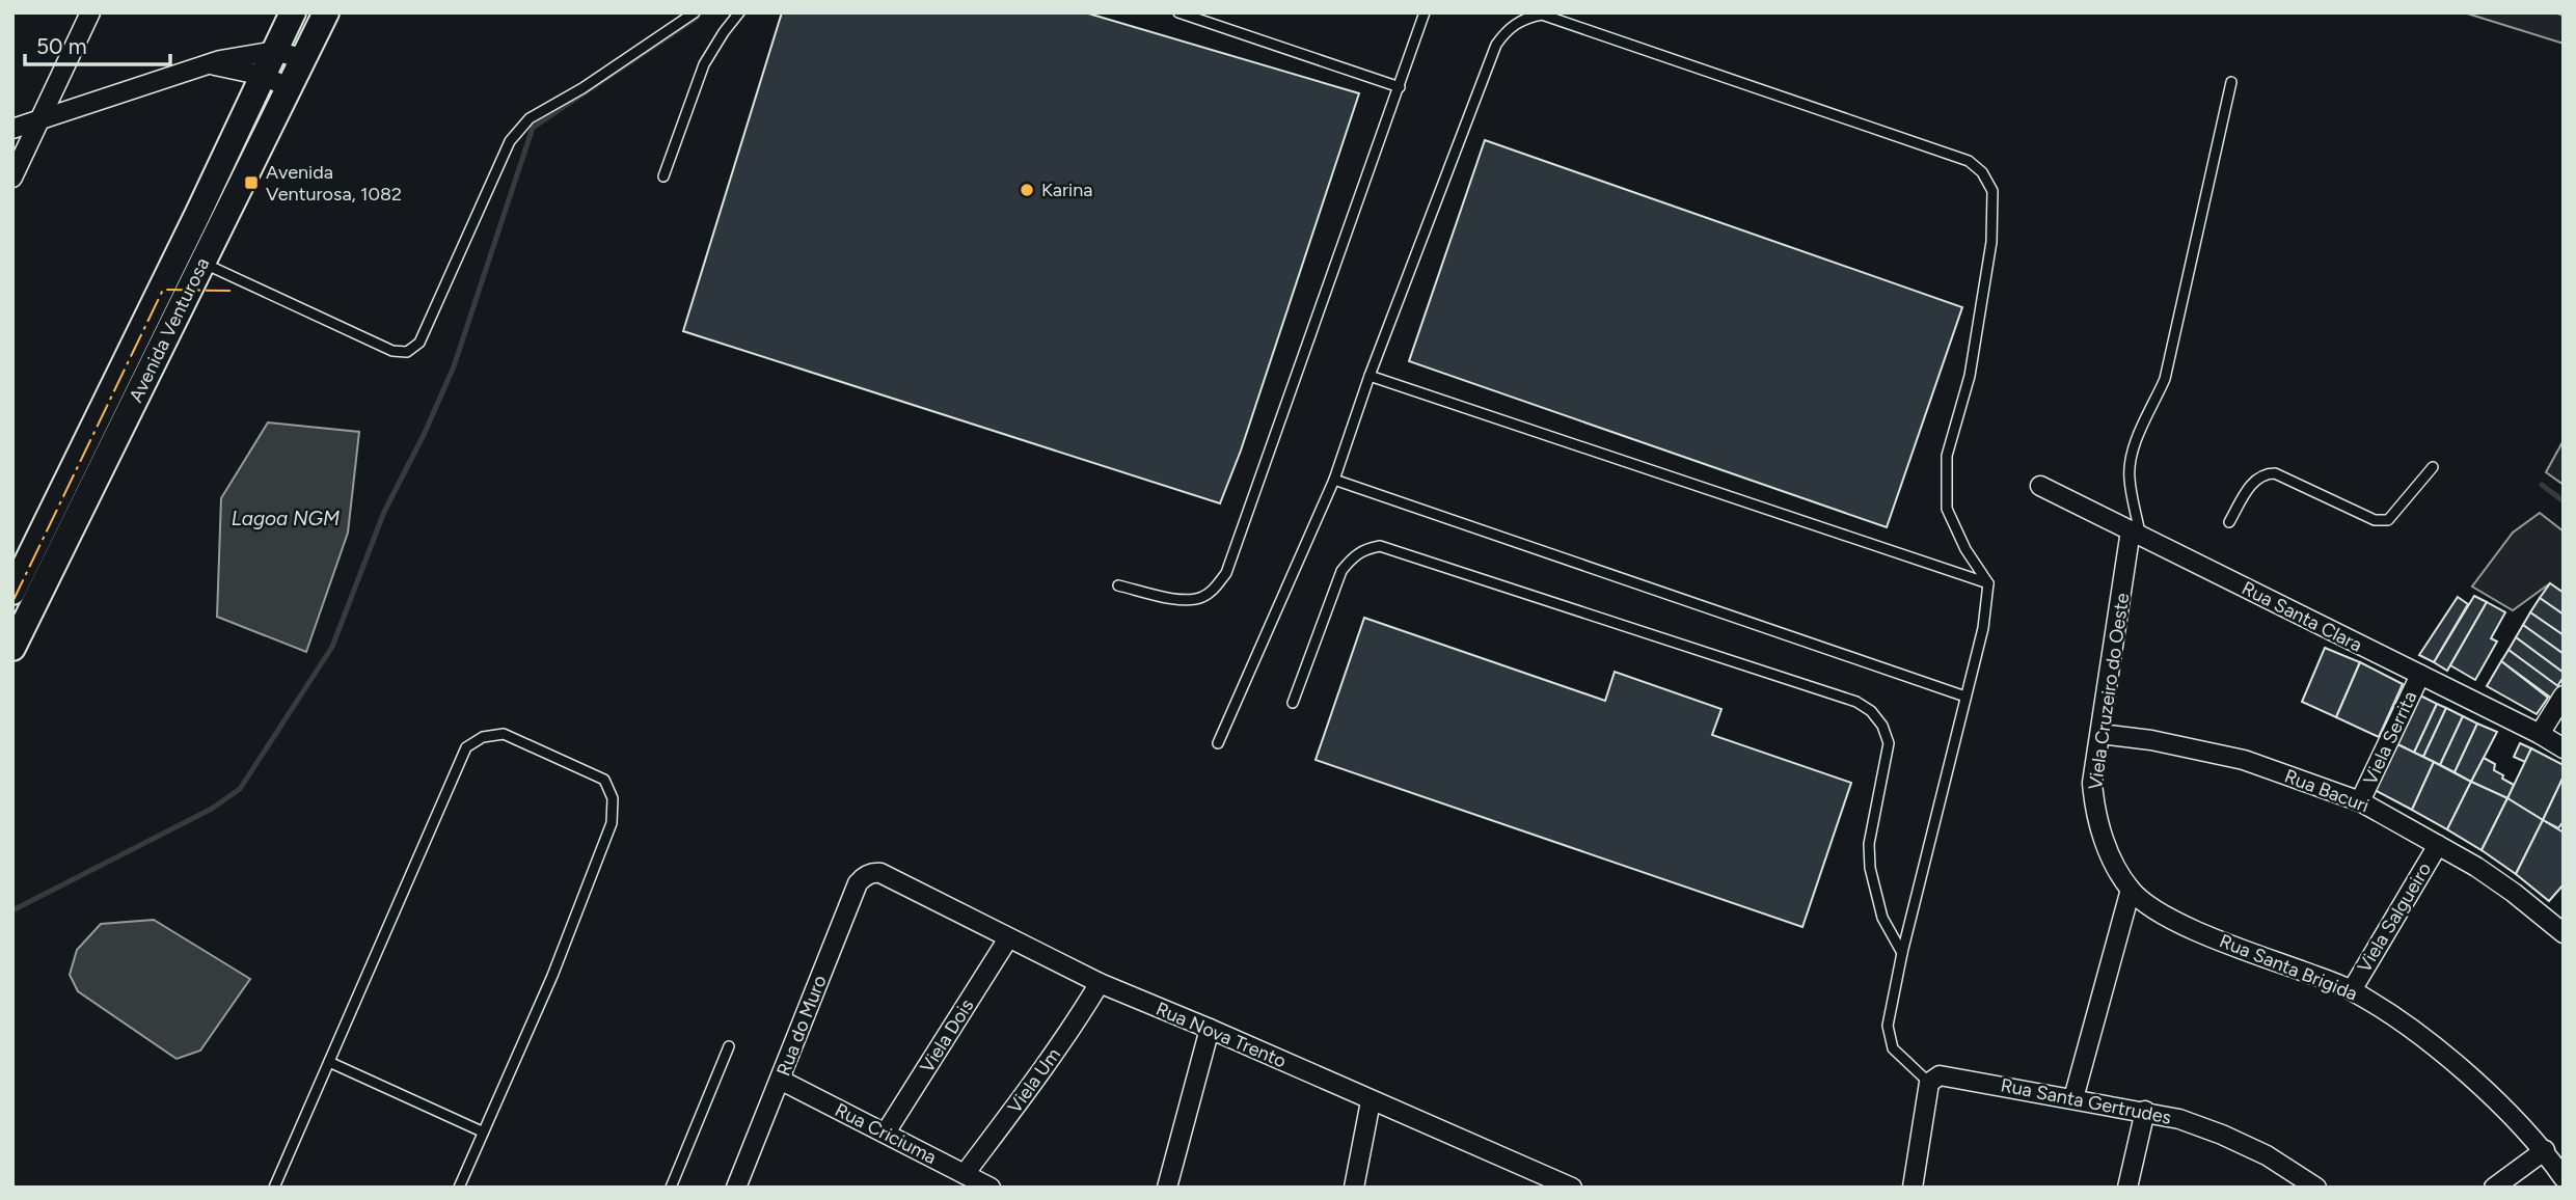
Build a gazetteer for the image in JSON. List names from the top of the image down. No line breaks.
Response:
{"streets":{"street":["Avenida Venturosa","Rua Santa Clara","Viela Cruzeiro do Oeste","Viela Serrita","Rua Bacuri","Viela Salgueiro","Rua Santa Brigida","Rua do Muro","Rua Nova Trento","Viela Dois","Viela Um","Rua Santa Gertrudes","Rua Criciuma"]},"crossings":[["Rua Santa Clara","Viela Cruzeiro do Oeste"],["Rua Santa Clara","Viela Serrita"],["Viela Cruzeiro do Oeste","Rua Bacuri"],["Viela Cruzeiro do Oeste","Rua Santa Brigida"],["Viela Serrita","Rua Bacuri"],["Rua Bacuri","Viela Salgueiro"],["Viela Salgueiro","Rua Santa Brigida"],["Rua do Muro","Rua Nova Trento"],["Rua do Muro","Rua Criciuma"],["Rua Nova Trento","Viela Dois"],["Rua Nova Trento","Viela Um"],["Viela Dois","Rua Criciuma"],["Viela Um","Rua Criciuma"]],"water":["Lagoa NGM"],"places":{"transit":["Avenida Venturosa, 1082"],"other":["Karina"]},"scale_bar":"50 m"}
